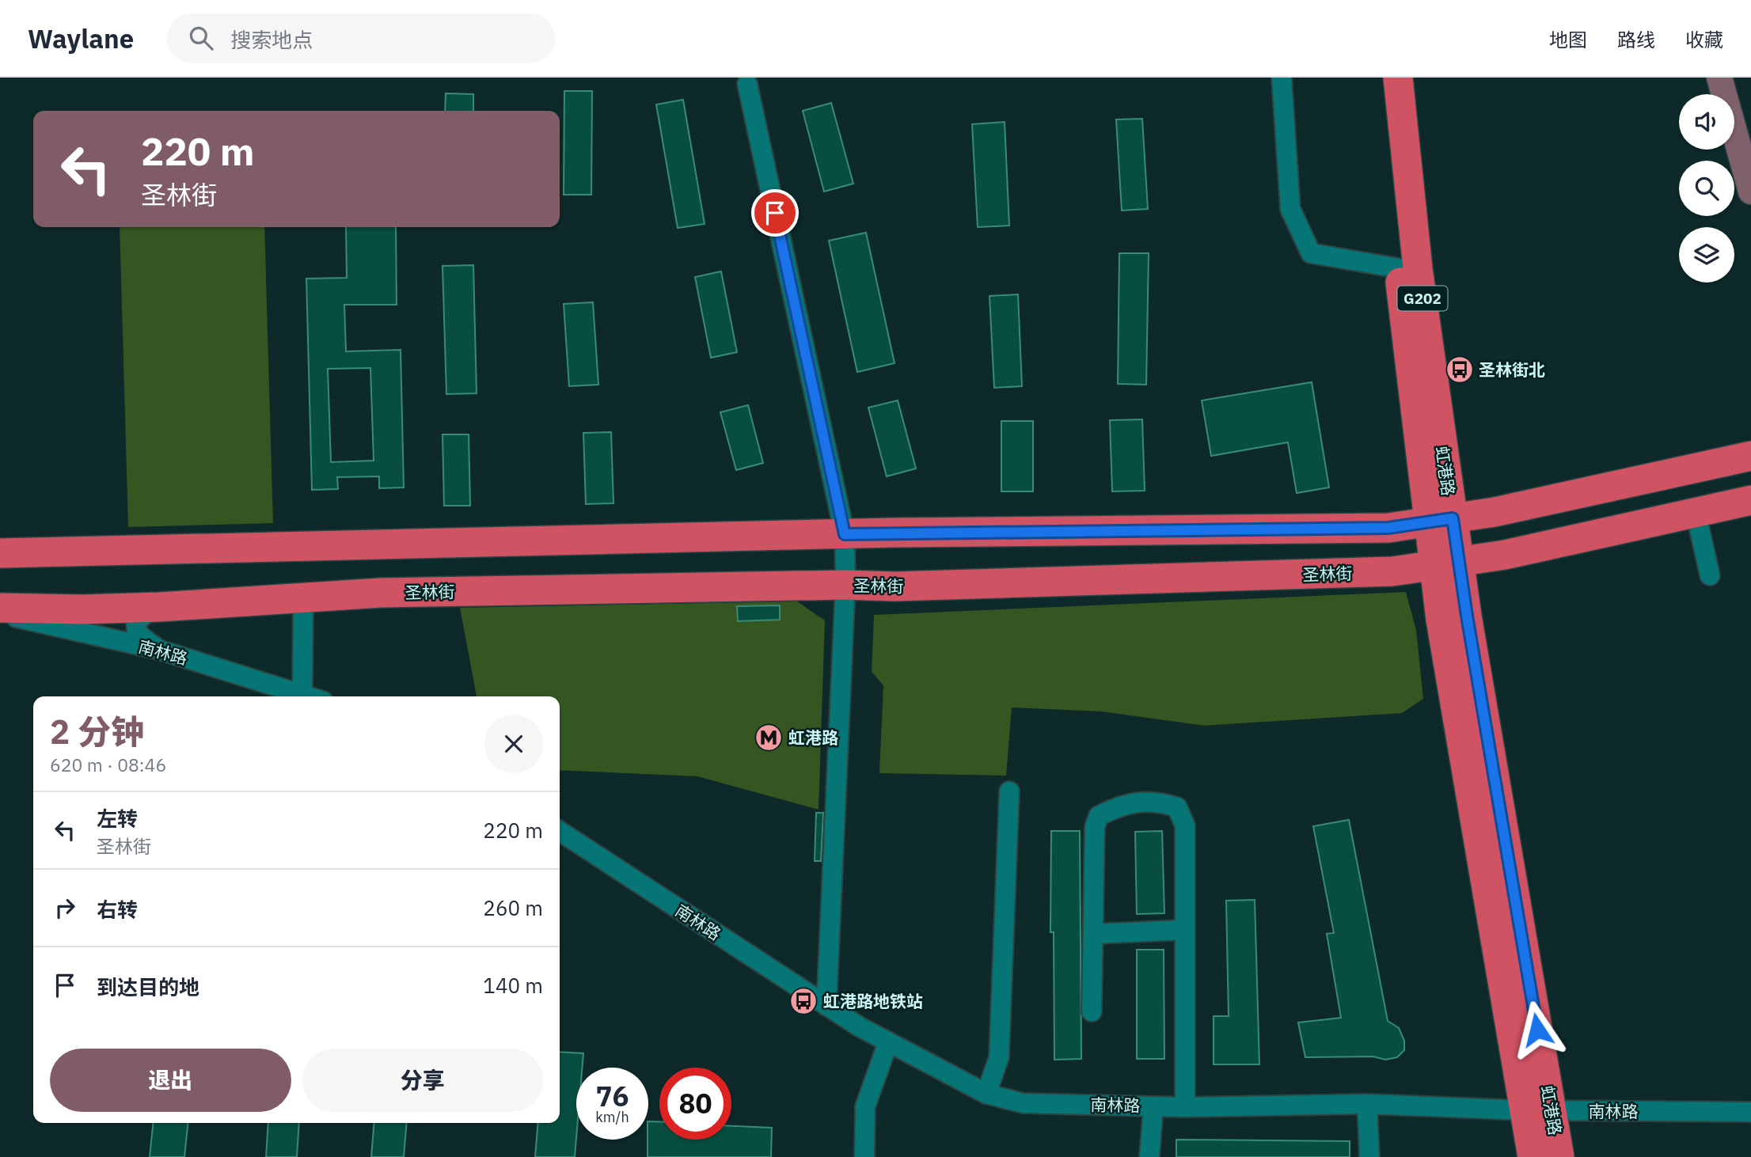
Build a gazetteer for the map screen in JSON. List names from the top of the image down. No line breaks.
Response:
{"streets":{"highway":["G202","虹港路","圣林街"],"street":["南林路"]},"crossings":[["虹港路","圣林街"],["虹港路","南林路"]],"places":{"bus stop":["圣林街北","虹港路地铁站"],"metro station":["虹港路"]},"page":{"header":"Waylane","search":"搜索地点","nav":["地图","路线","收藏"],"turn":["220 m","圣林街"],"heading":["2 分钟","620 m · 08:46"],"list":[{"name":"左转","note":"圣林街","value":"220 m"},{"name":"右转","value":"260 m"},{"name":"到达目的地","value":"140 m"}],"buttons":["退出","分享"],"speed":"76 km/h","limit":"80"}}
